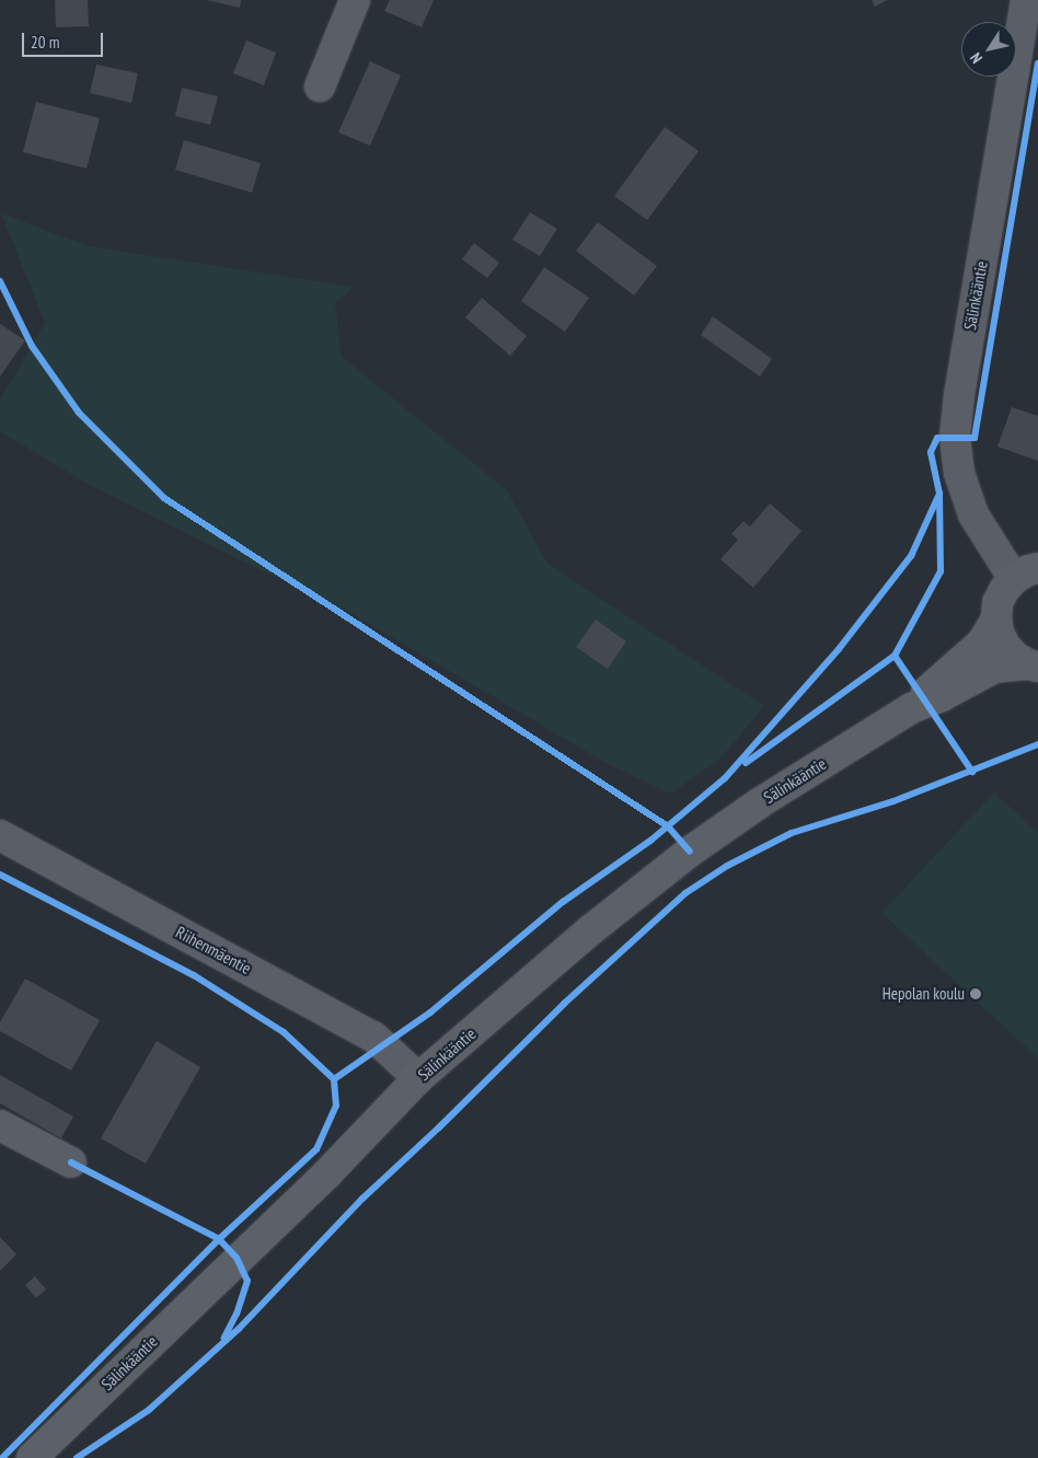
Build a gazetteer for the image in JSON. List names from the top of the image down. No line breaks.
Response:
{"streets":{"main road":["Sälinkääntie"],"street":["Riihenmäentie"]},"crossings":[["Sälinkääntie","Riihenmäentie"]],"places":["Hepolan koulu"],"scale_bar":"20 m","north":"bottom left"}
